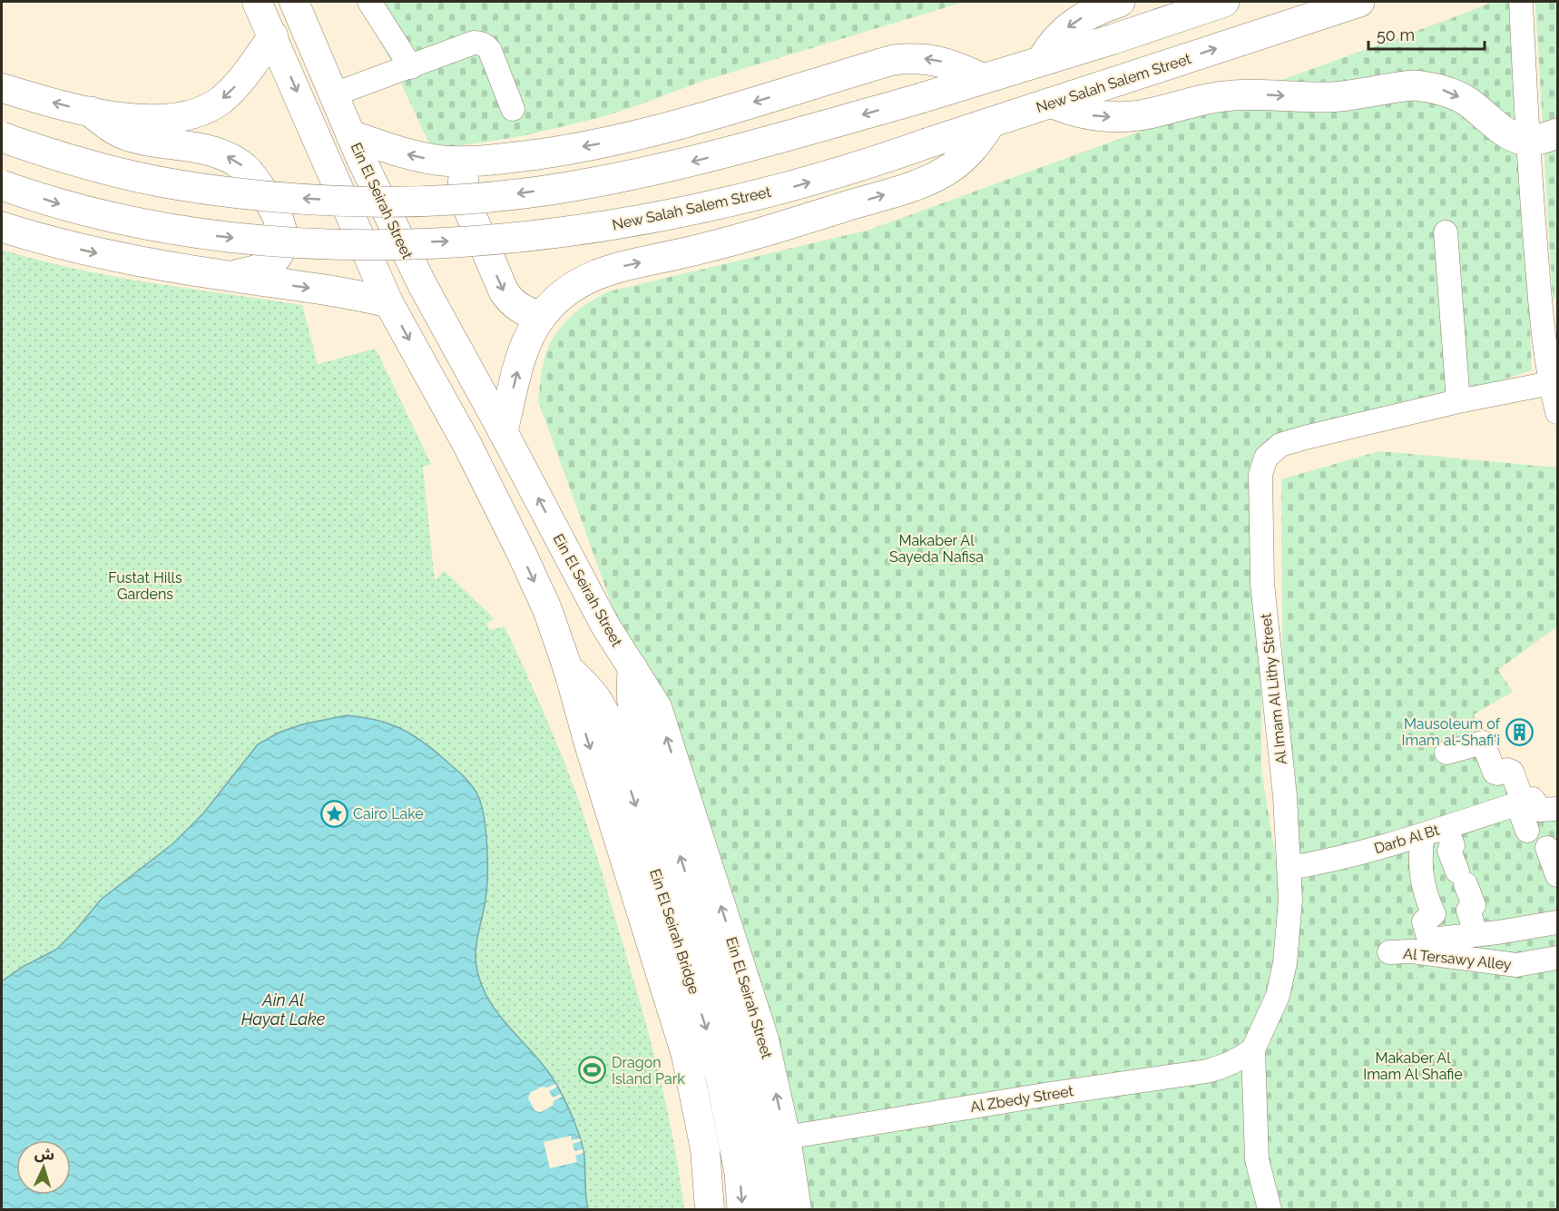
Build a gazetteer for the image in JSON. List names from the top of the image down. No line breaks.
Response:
{"streets":{"highway":["New Salah Salem Street","Ein El Seirah Bridge"],"main road":["Ein El Seirah Street"],"street":["Al Imam Al Lithy Street","Darb Al Bt","Al Tersawy Alley","Al Zbedy Street"]},"crossings":[["Ein El Seirah Street","Ein El Seirah Bridge"],["Ein El Seirah Street","Al Zbedy Street"],["Al Imam Al Lithy Street","Darb Al Bt"],["Al Imam Al Lithy Street","Al Zbedy Street"]],"water":["Ain Al Hayat Lake"],"parks":["Makaber Al Sayeda Nafisa","Fustat Hills Gardens","Makaber Al Imam Al Shafie"],"places":{"building":["Mausoleum of Imam al-Shafi'i"],"place":["Cairo Lake"],"sports":["Dragon Island Park"]},"scale_bar":"50 m","north":"top"}
